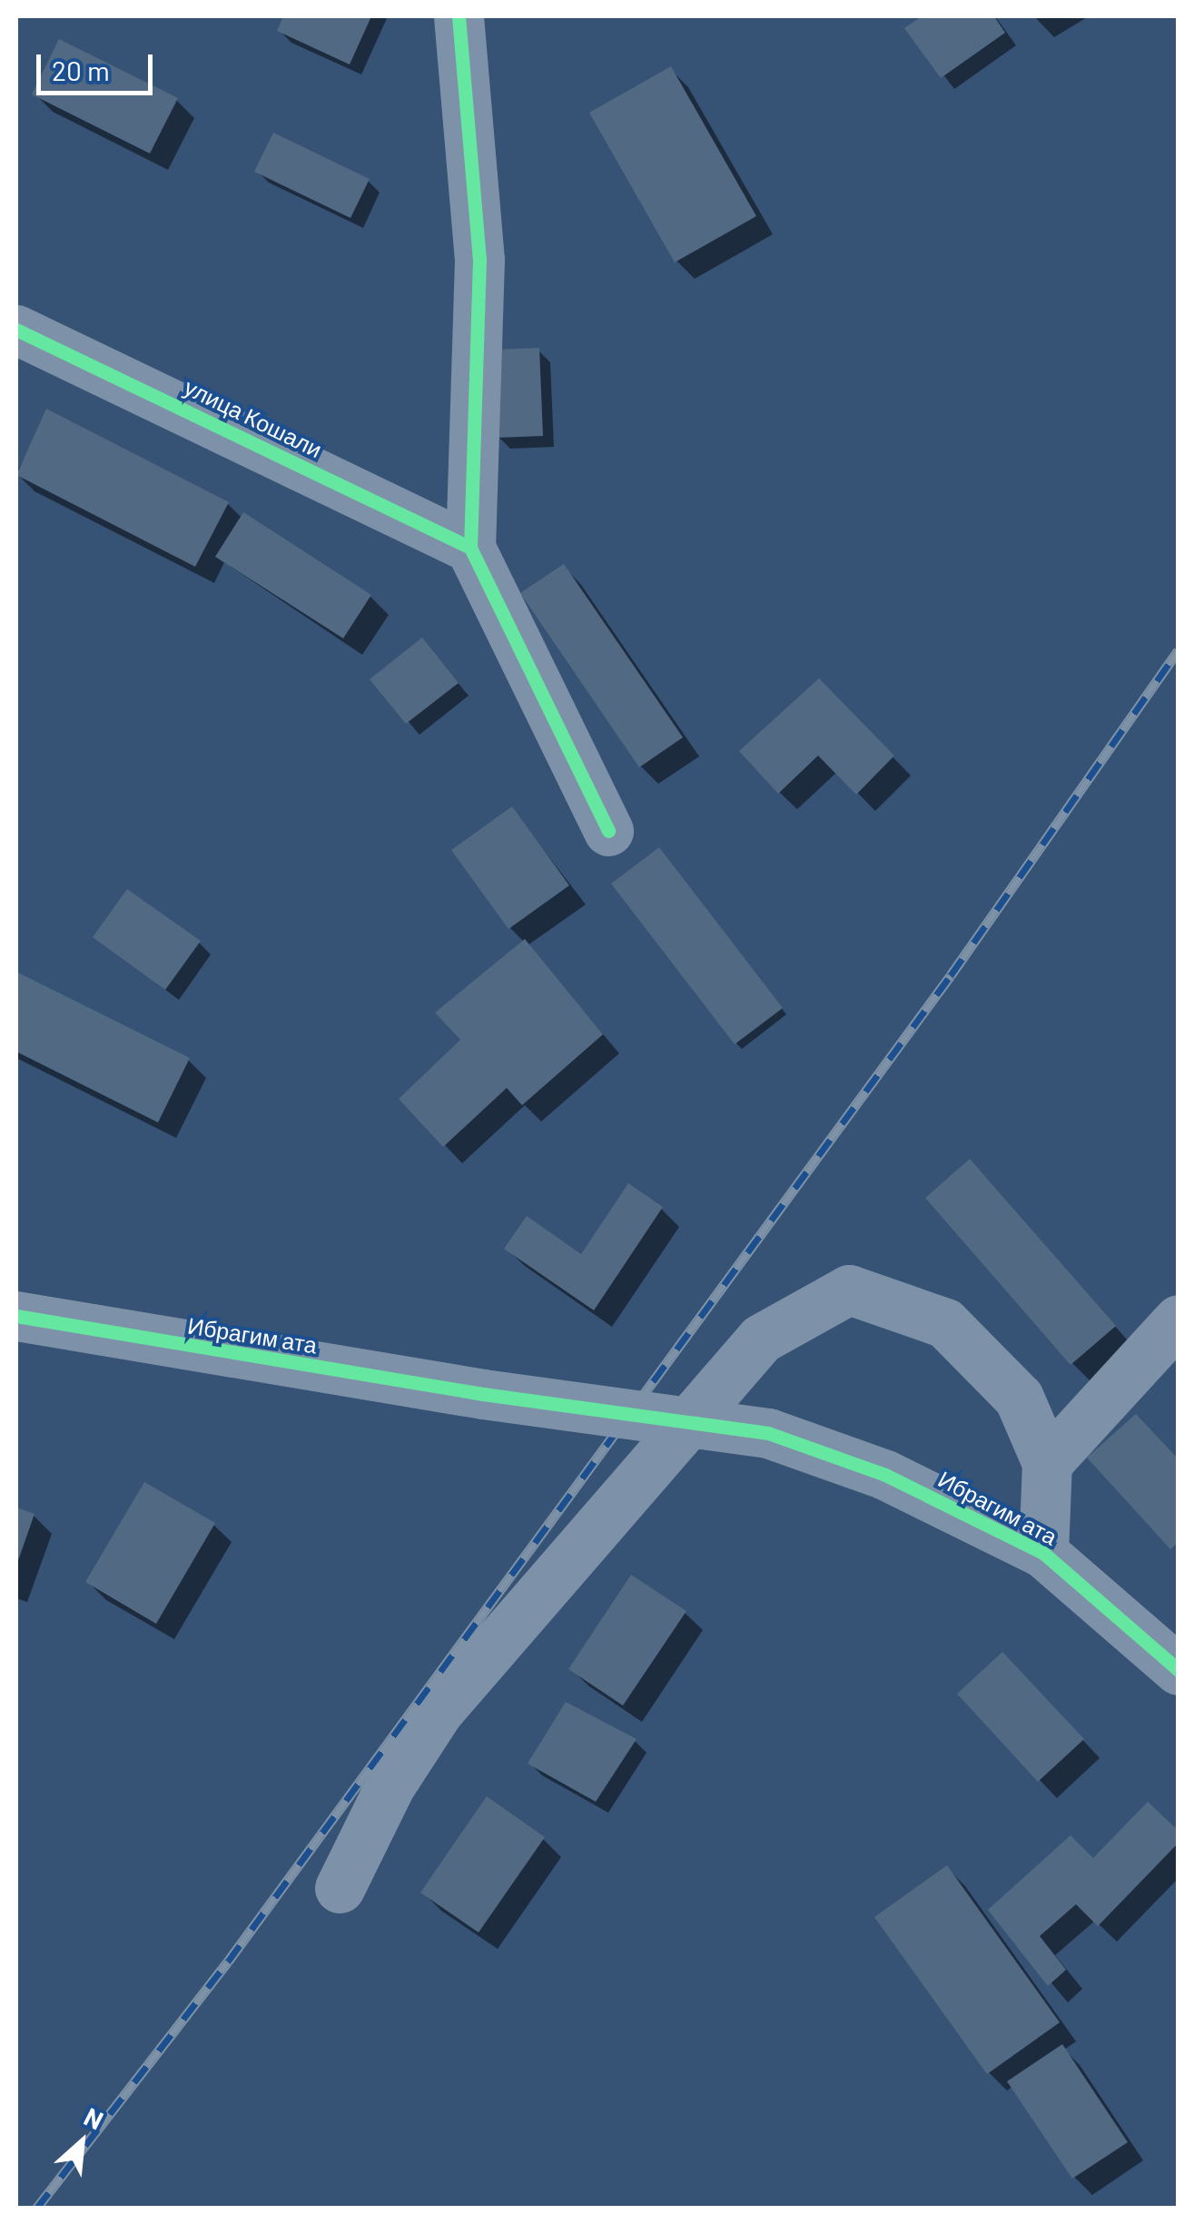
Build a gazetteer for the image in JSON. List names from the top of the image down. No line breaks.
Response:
{"streets":{"street":["улица Кошали","Ибрагим ата"]},"scale_bar":"20 m","north":"top right"}
